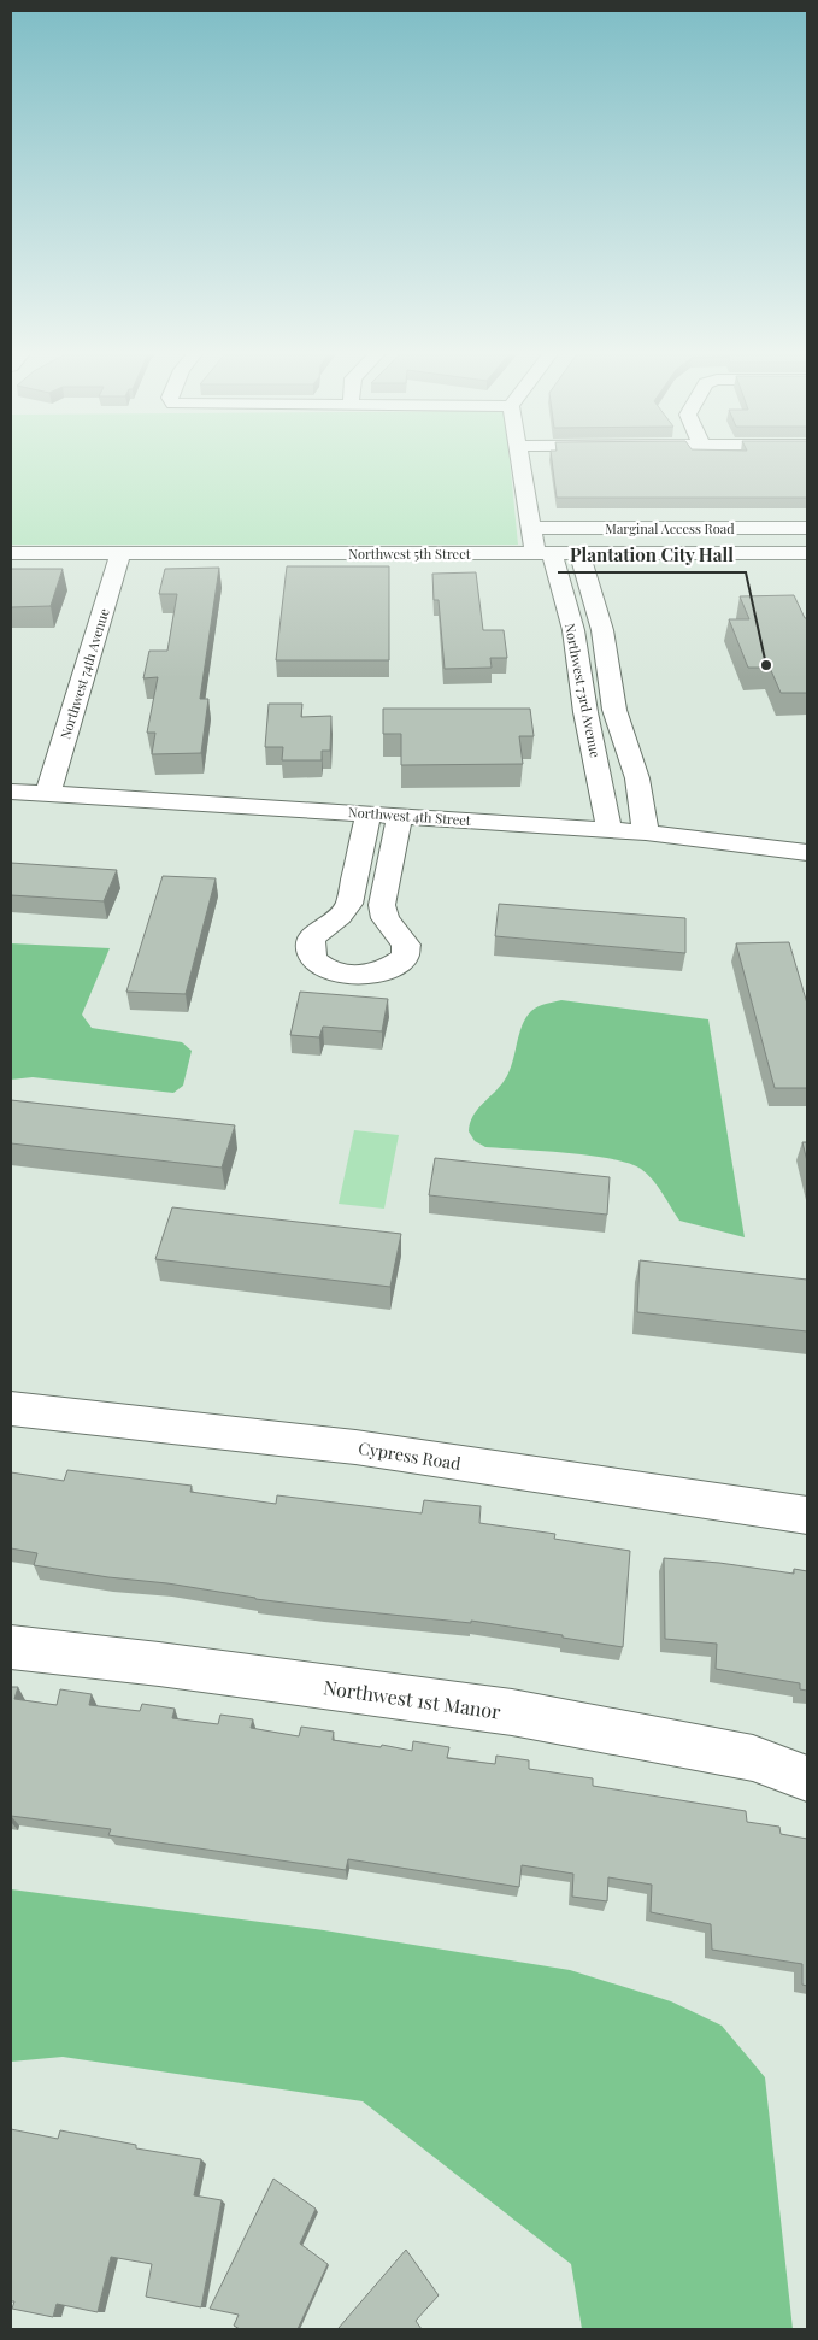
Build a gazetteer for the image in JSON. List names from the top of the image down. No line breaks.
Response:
{"streets":{"street":["Marginal Access Road","Northwest 5th Street","Northwest 74th Avenue","Northwest 73rd Avenue","Northwest 4th Street","Cypress Road","Northwest 1st Manor"]},"crossings":[["Marginal Access Road","Northwest 73rd Avenue"],["Northwest 5th Street","Northwest 74th Avenue"],["Northwest 5th Street","Northwest 73rd Avenue"],["Northwest 74th Avenue","Northwest 4th Street"],["Northwest 73rd Avenue","Northwest 4th Street"]],"places":["Plantation City Hall"]}
